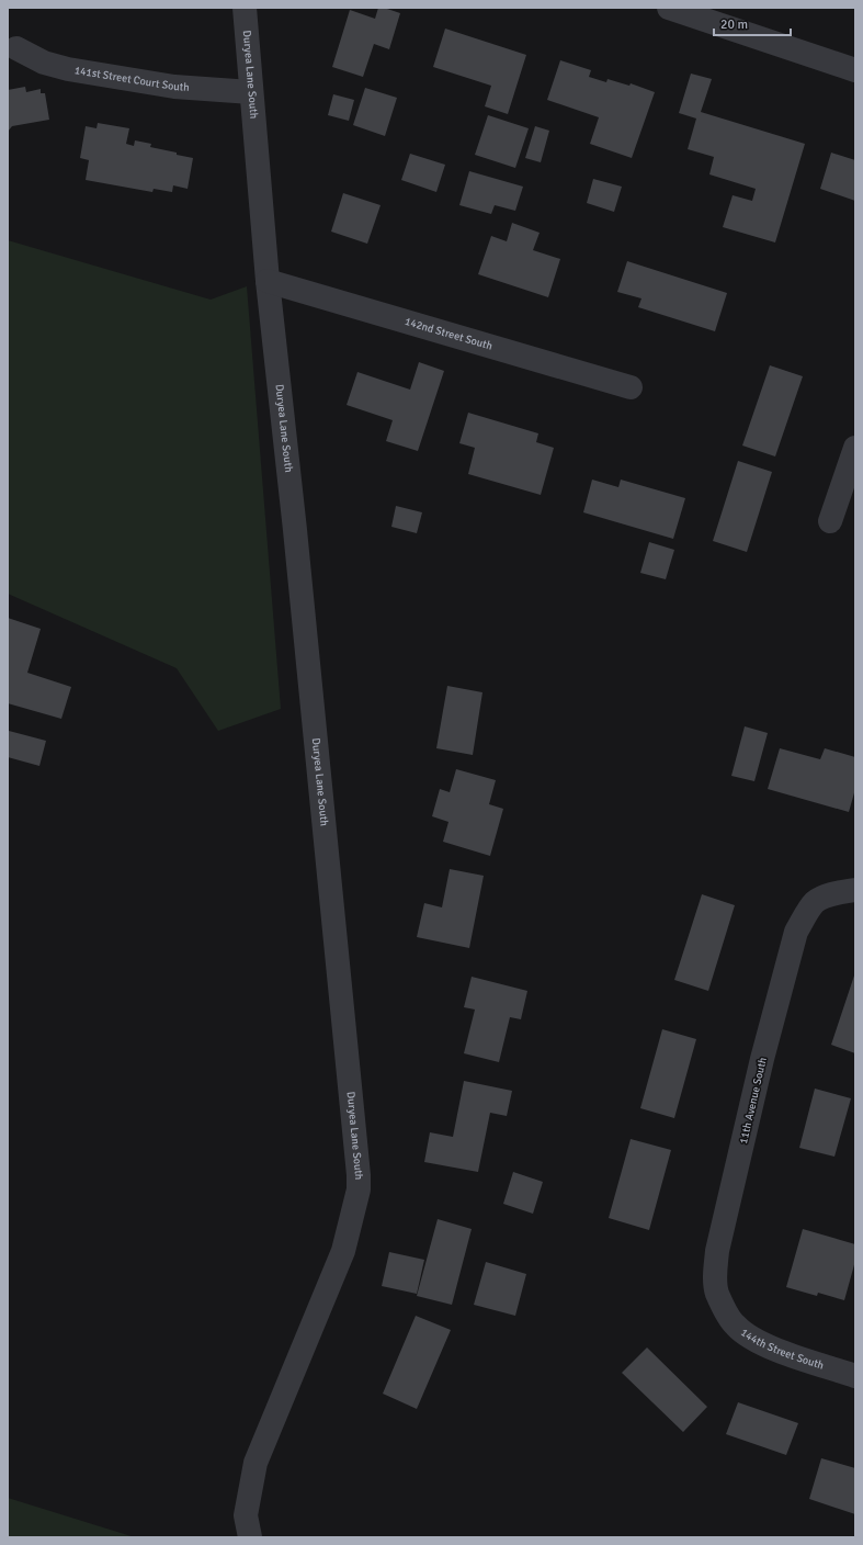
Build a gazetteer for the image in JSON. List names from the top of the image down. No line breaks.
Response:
{"streets":{"street":["Duryea Lane South","141st Street Court South","142nd Street South","11th Avenue South","144th Street South"]},"crossings":[["Duryea Lane South","141st Street Court South"],["Duryea Lane South","142nd Street South"],["11th Avenue South","144th Street South"]],"scale_bar":"20 m"}
